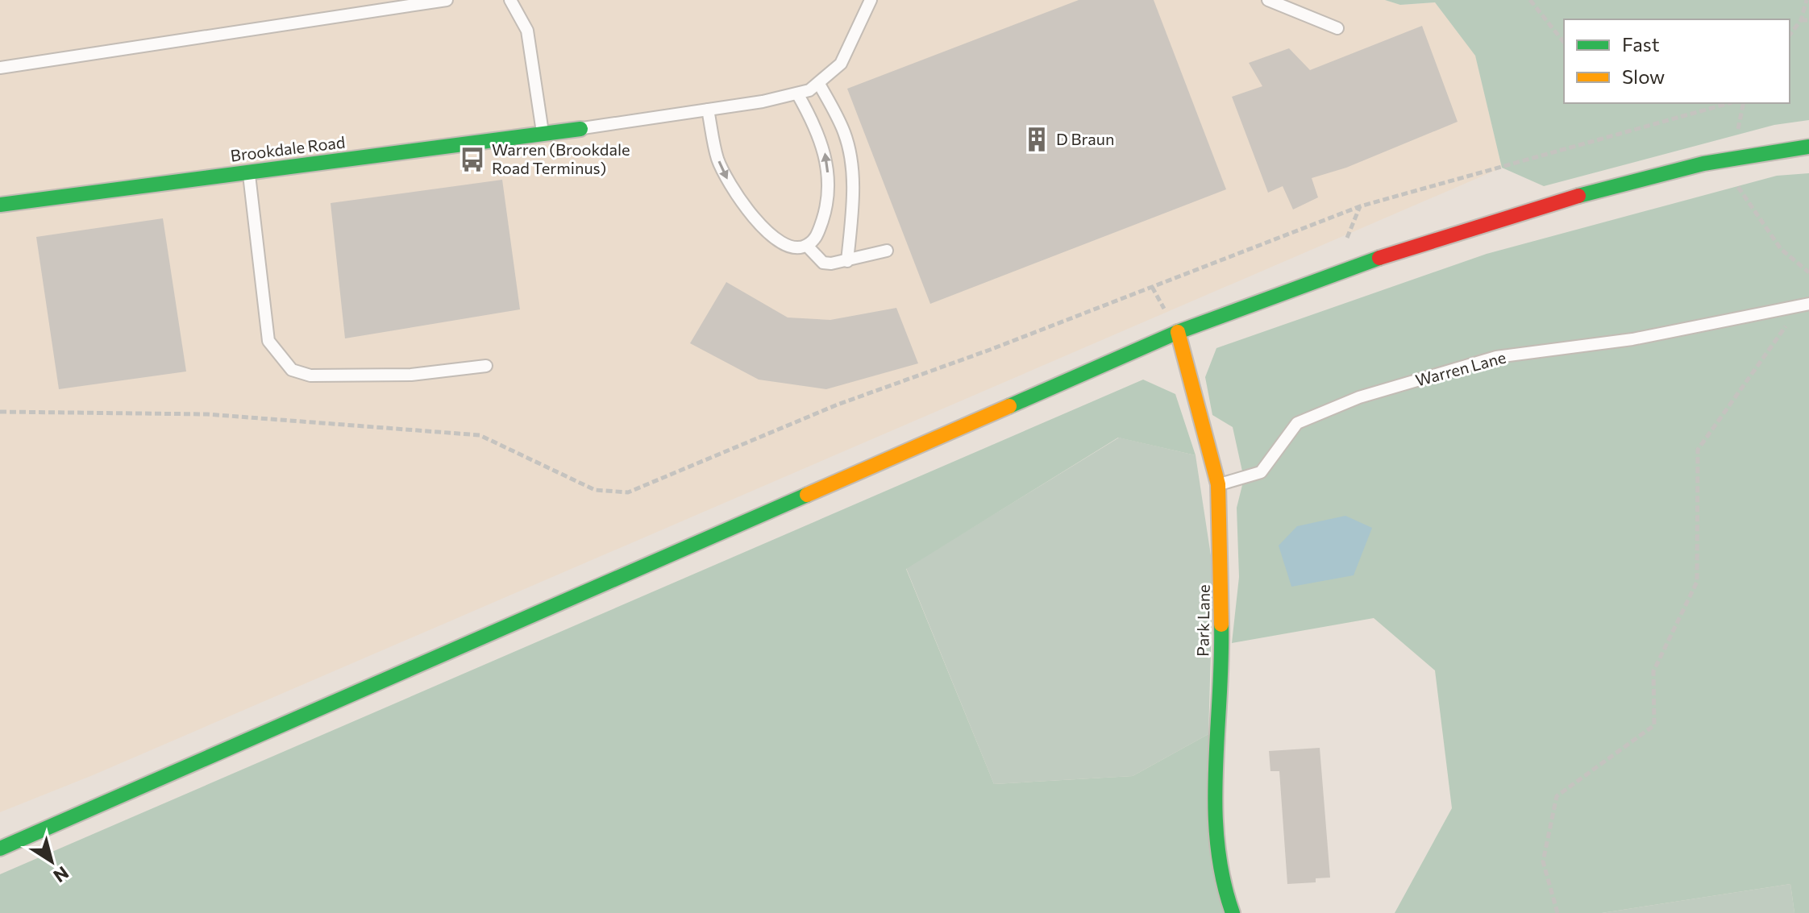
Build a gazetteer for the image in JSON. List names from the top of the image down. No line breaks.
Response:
{"streets":{"main road":["Brookdale Road","Park Lane"],"lane":["Warren Lane"]},"crossings":[["Warren Lane","Park Lane"]],"places":{"building":["D Braun"],"bus stop":["Warren (Brookdale Road Terminus)"]},"legend":["Fast","Slow"],"north":"bottom right"}
